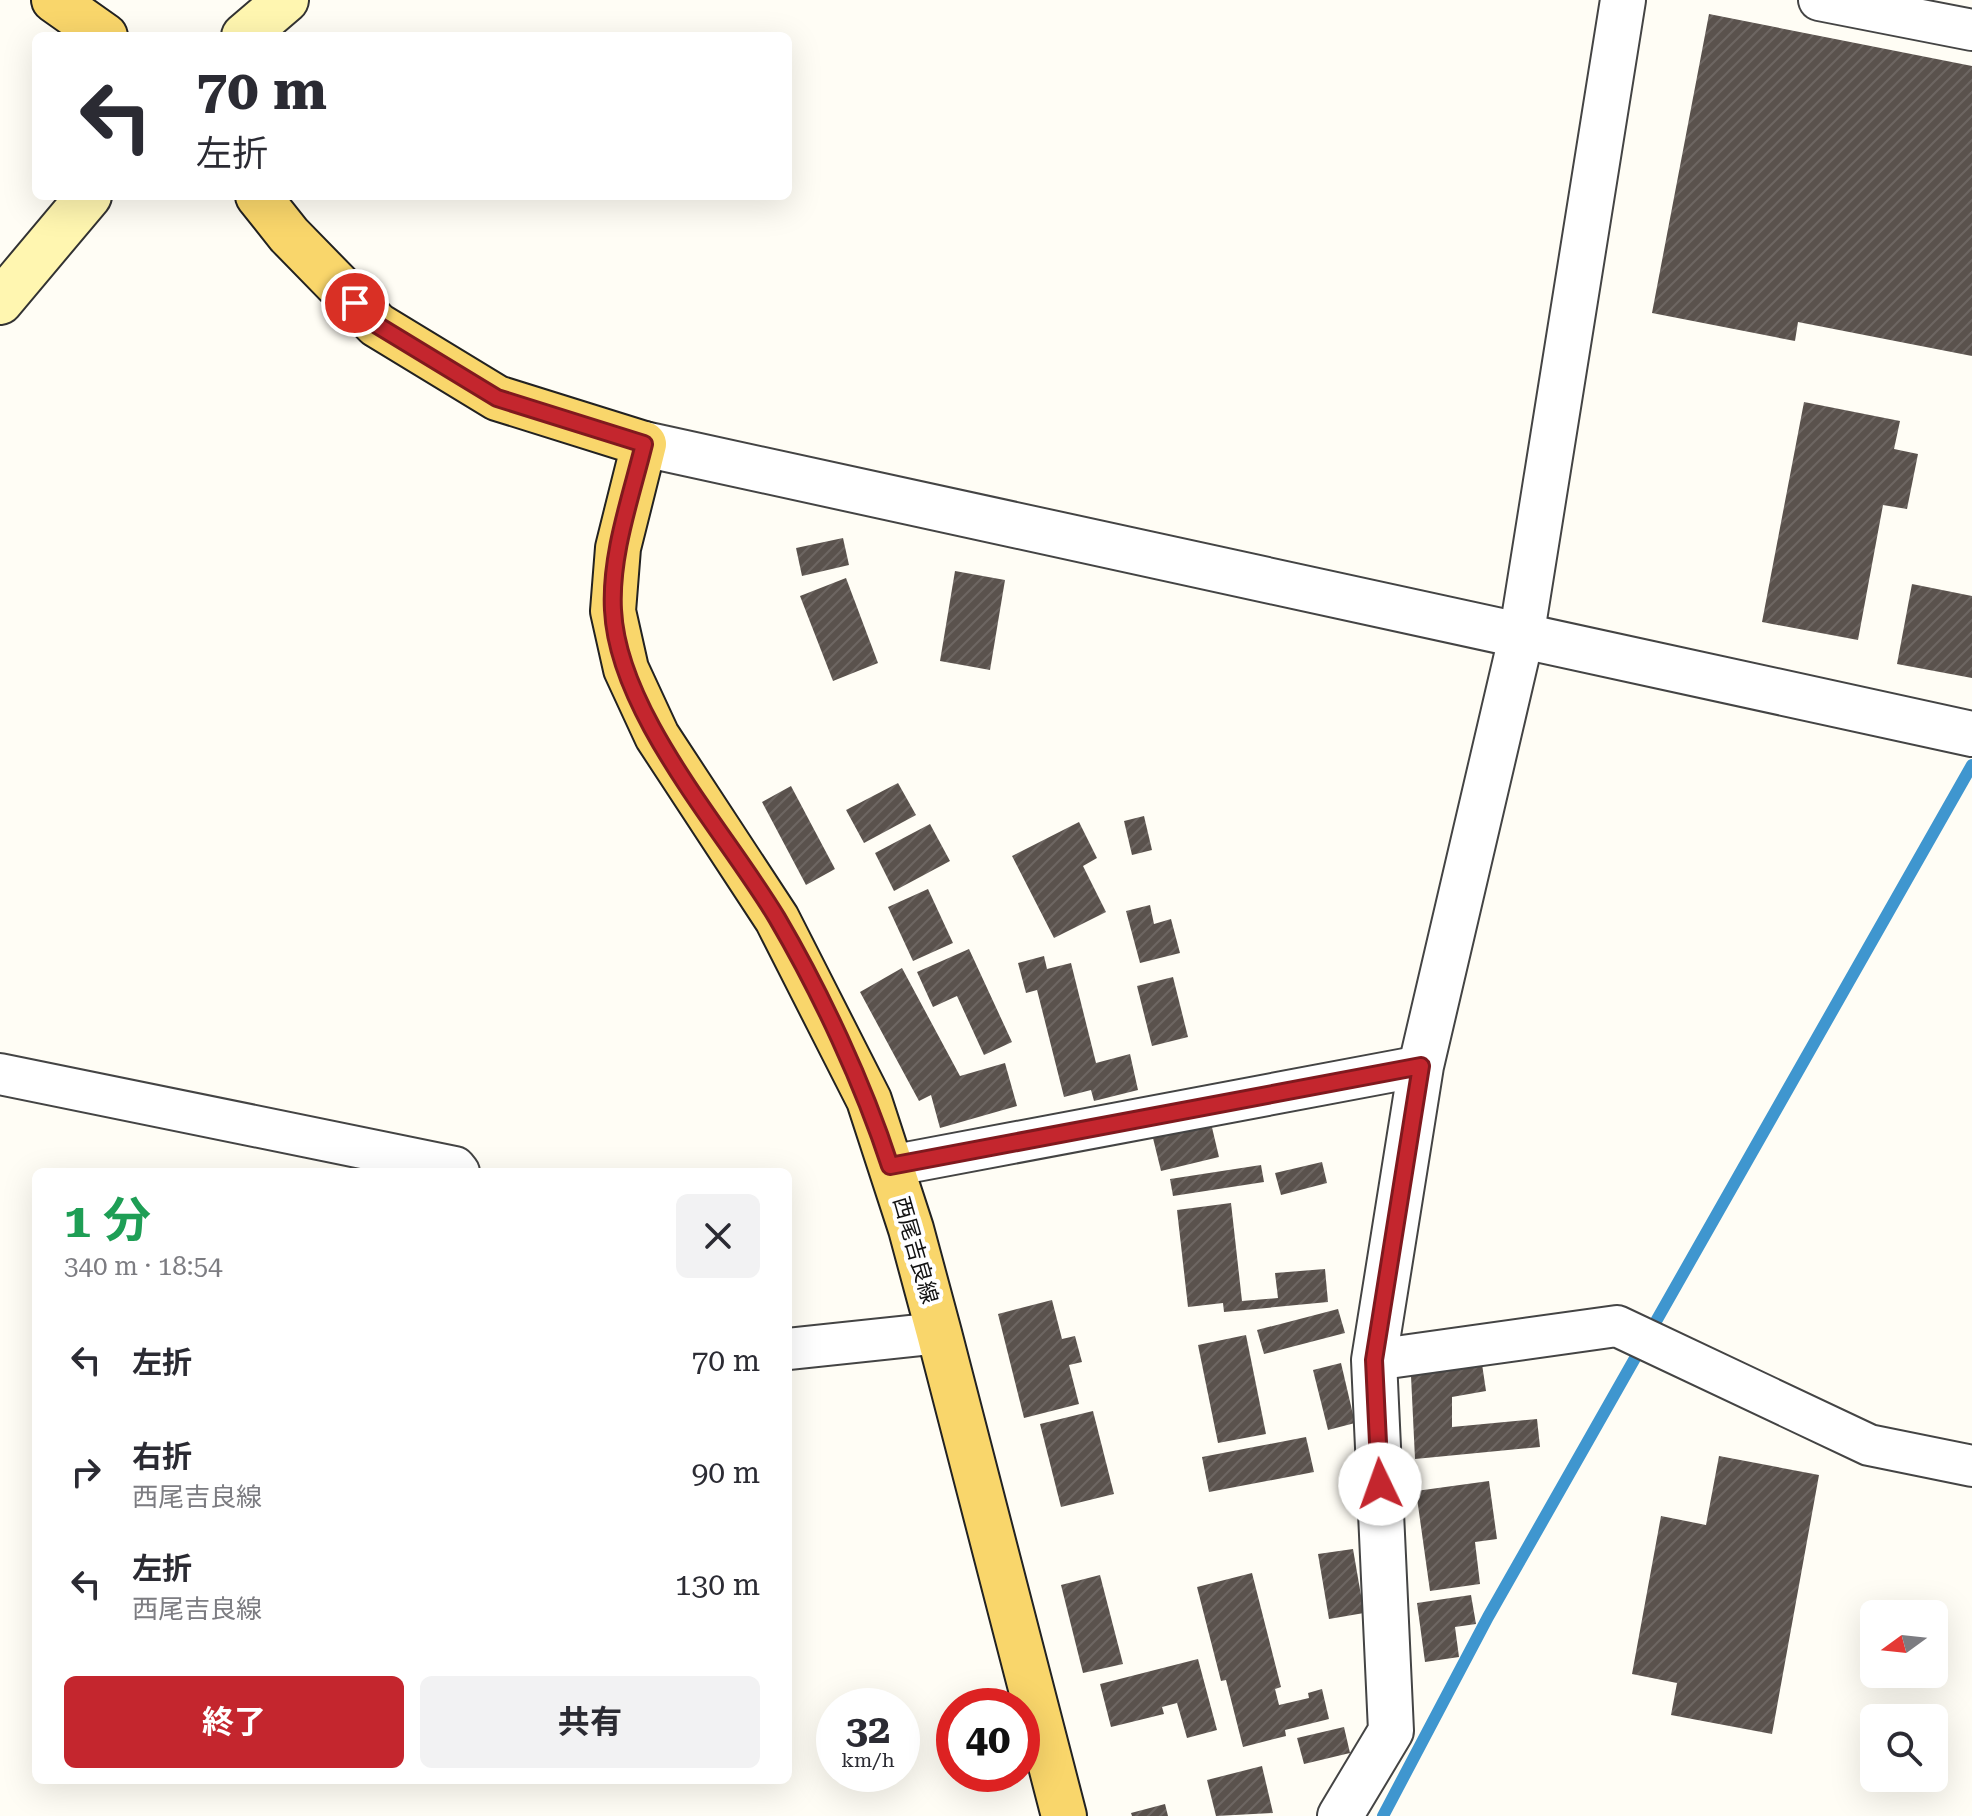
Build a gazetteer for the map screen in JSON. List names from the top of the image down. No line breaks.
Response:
{"streets":{"main road":["西尾吉良線"]},"north":"left","page":{"turn":["70 m","左折"],"heading":["1 分","340 m · 18:54"],"list":[{"name":"左折","value":"70 m"},{"name":"右折","note":"西尾吉良線","value":"90 m"},{"name":"左折","note":"西尾吉良線","value":"130 m"}],"buttons":["終了","共有"],"speed":"32 km/h","limit":"40"}}
